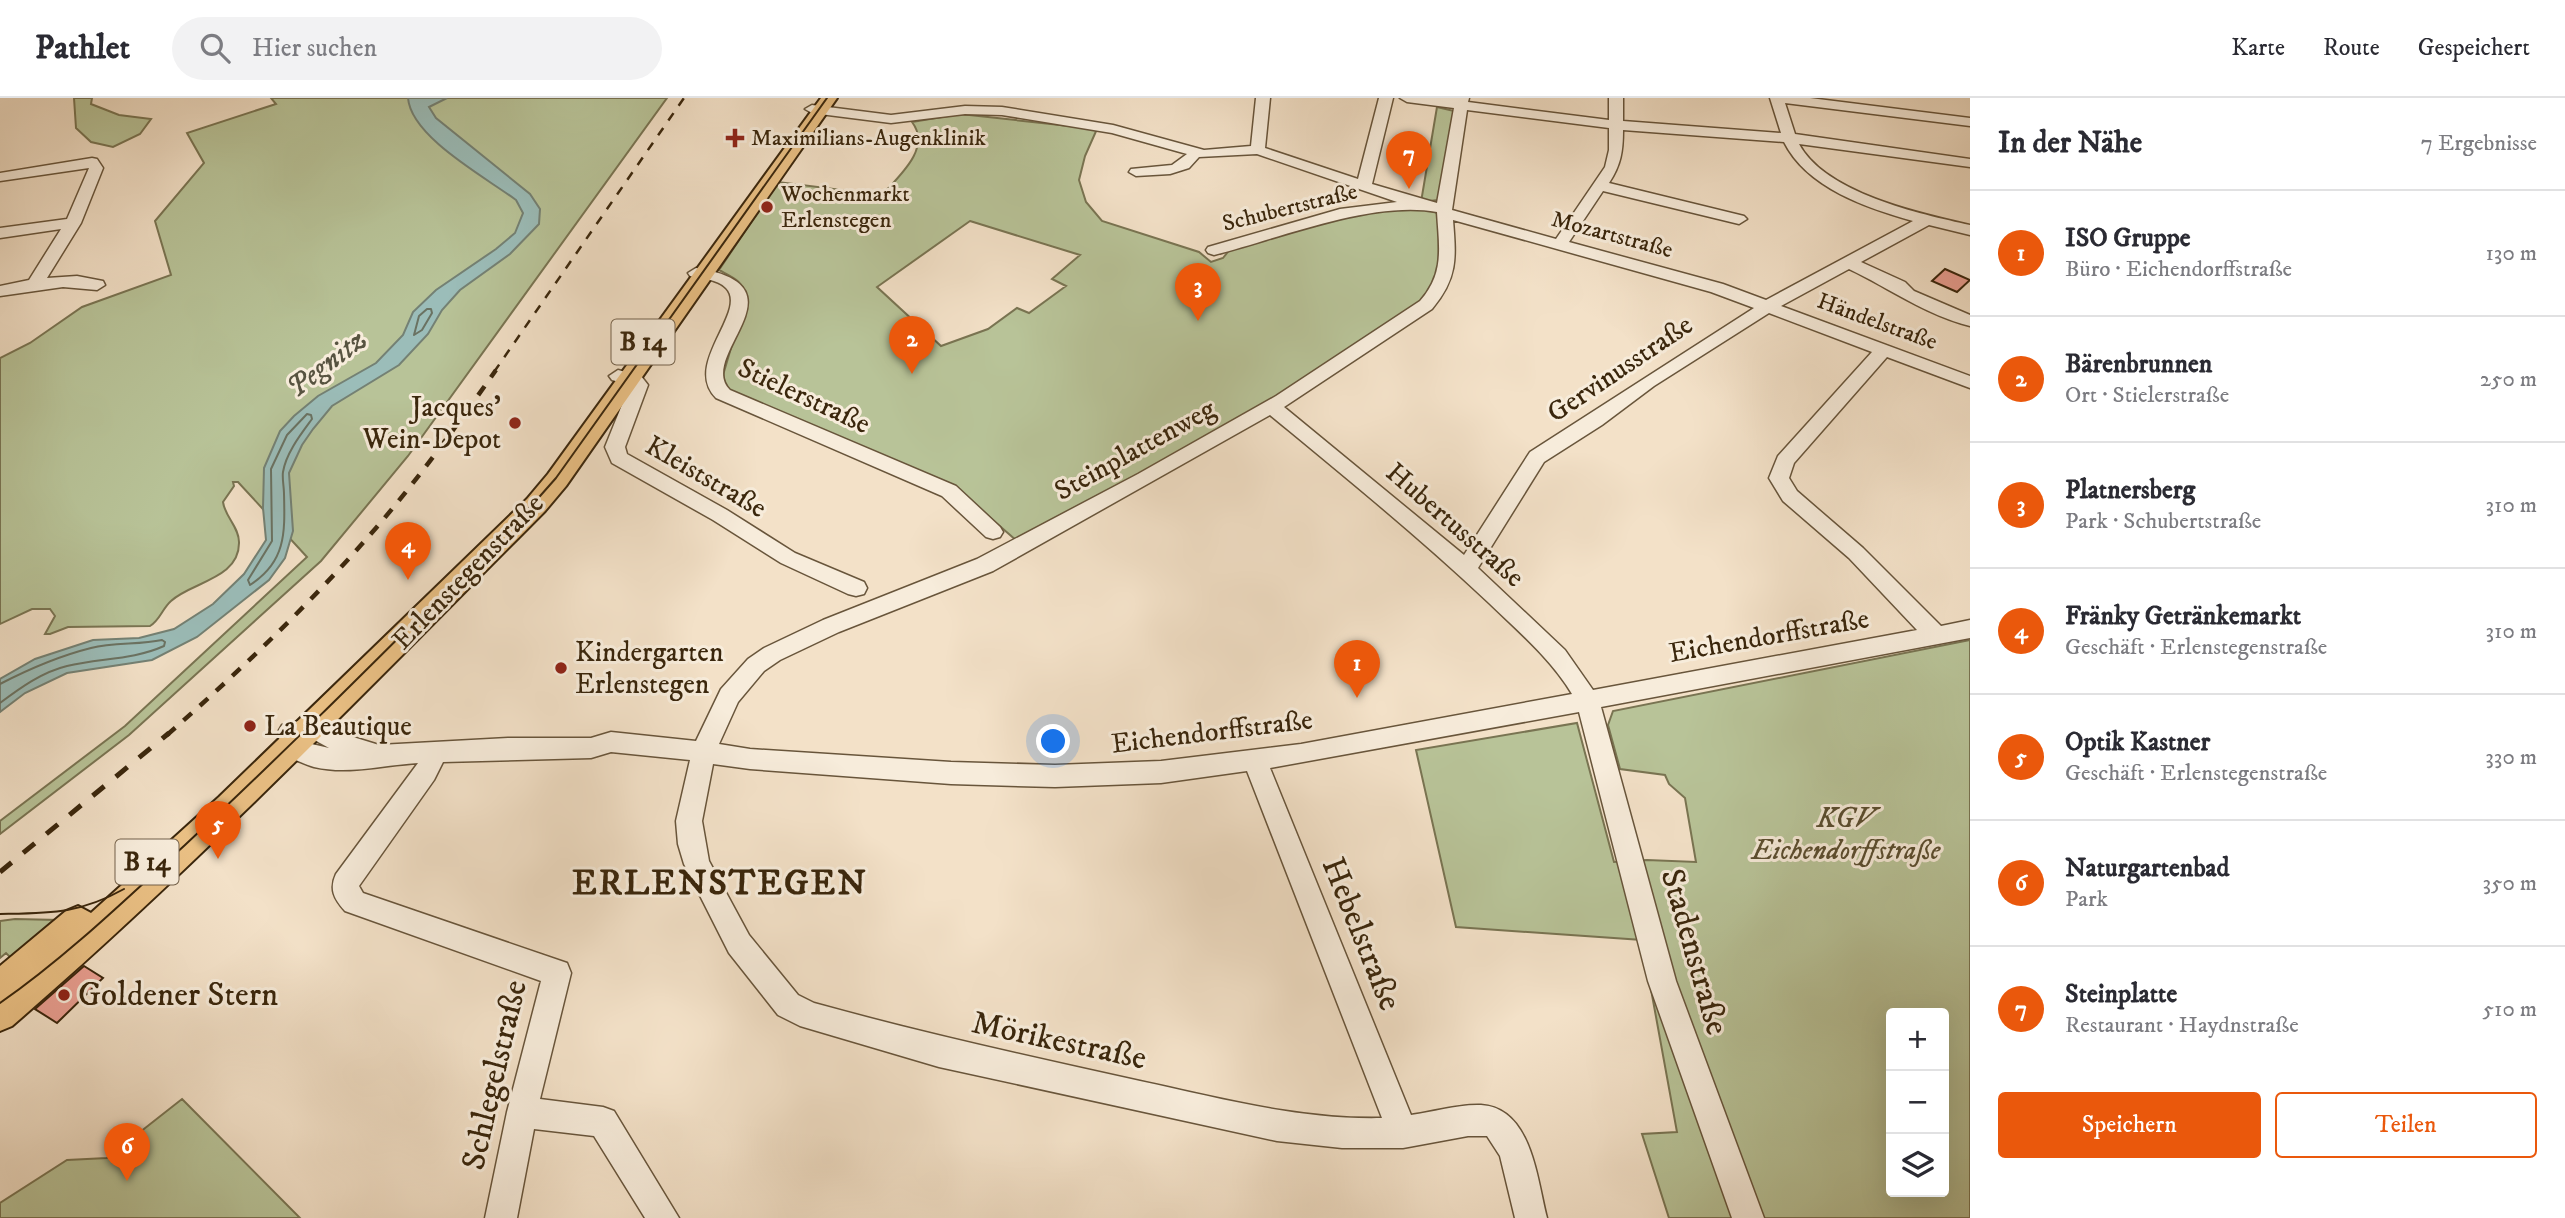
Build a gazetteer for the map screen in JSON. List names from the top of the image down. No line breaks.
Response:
{"streets":{"main road":["B 14","Erlenstegenstraße"],"street":["Schubertstraße","Mozartstraße","Händelstraße","Gervinusstraße","Stielerstraße","Steinplattenweg","Kleiststraße","Hubertusstraße","Eichendorffstraße","Hebelstraße","Stadenstraße","Mörikestraße","Schlegelstraße"]},"crossings":[["Mozartstraße","Händelstraße"],["Mozartstraße","Gervinusstraße"],["Mozartstraße","Steinplattenweg"],["Händelstraße","Gervinusstraße"],["Gervinusstraße","Hubertusstraße"],["Stielerstraße","Erlenstegenstraße"],["Steinplattenweg","Hubertusstraße"],["Steinplattenweg","Eichendorffstraße"],["Steinplattenweg","Mörikestraße"],["Kleiststraße","Erlenstegenstraße"],["Hubertusstraße","Eichendorffstraße"],["Hubertusstraße","Stadenstraße"],["Erlenstegenstraße","Eichendorffstraße"],["Eichendorffstraße","Hebelstraße"],["Eichendorffstraße","Stadenstraße"],["Eichendorffstraße","Mörikestraße"],["Eichendorffstraße","Schlegelstraße"],["Hebelstraße","Mörikestraße"]],"districts":["ERLENSTEGEN"],"water":["Pegnitz"],"parks":["KGV Eichendorffstraße"],"places":{"health":["Maximilians-Augenklinik"],"other":["Wochenmarkt Erlenstegen","Jacques' Wein-Depot","Kindergarten Erlenstegen","La Beautique","Goldener Stern"]},"page":{"header":"Pathlet","search":"Hier suchen","nav":["Karte","Route","Gespeichert"],"heading":["In der Nähe","7 Ergebnisse"],"pins":["7","3","2","4","1","5","6"],"list":[{"mark":"1","name":"ISO Gruppe","note":"Büro · Eichendorffstraße","value":"130 m"},{"mark":"2","name":"Bärenbrunnen","note":"Ort · Stielerstraße","value":"250 m"},{"mark":"3","name":"Platnersberg","note":"Park · Schubertstraße","value":"310 m"},{"mark":"4","name":"Fränky Getränkemarkt","note":"Geschäft · Erlenstegenstraße","value":"310 m"},{"mark":"5","name":"Optik Kastner","note":"Geschäft · Erlenstegenstraße","value":"330 m"},{"mark":"6","name":"Naturgartenbad","note":"Park","value":"350 m"},{"mark":"7","name":"Steinplatte","note":"Restaurant · Haydnstraße","value":"510 m"}],"map_buttons":["+","−"],"buttons":["Speichern","Teilen"]}}
